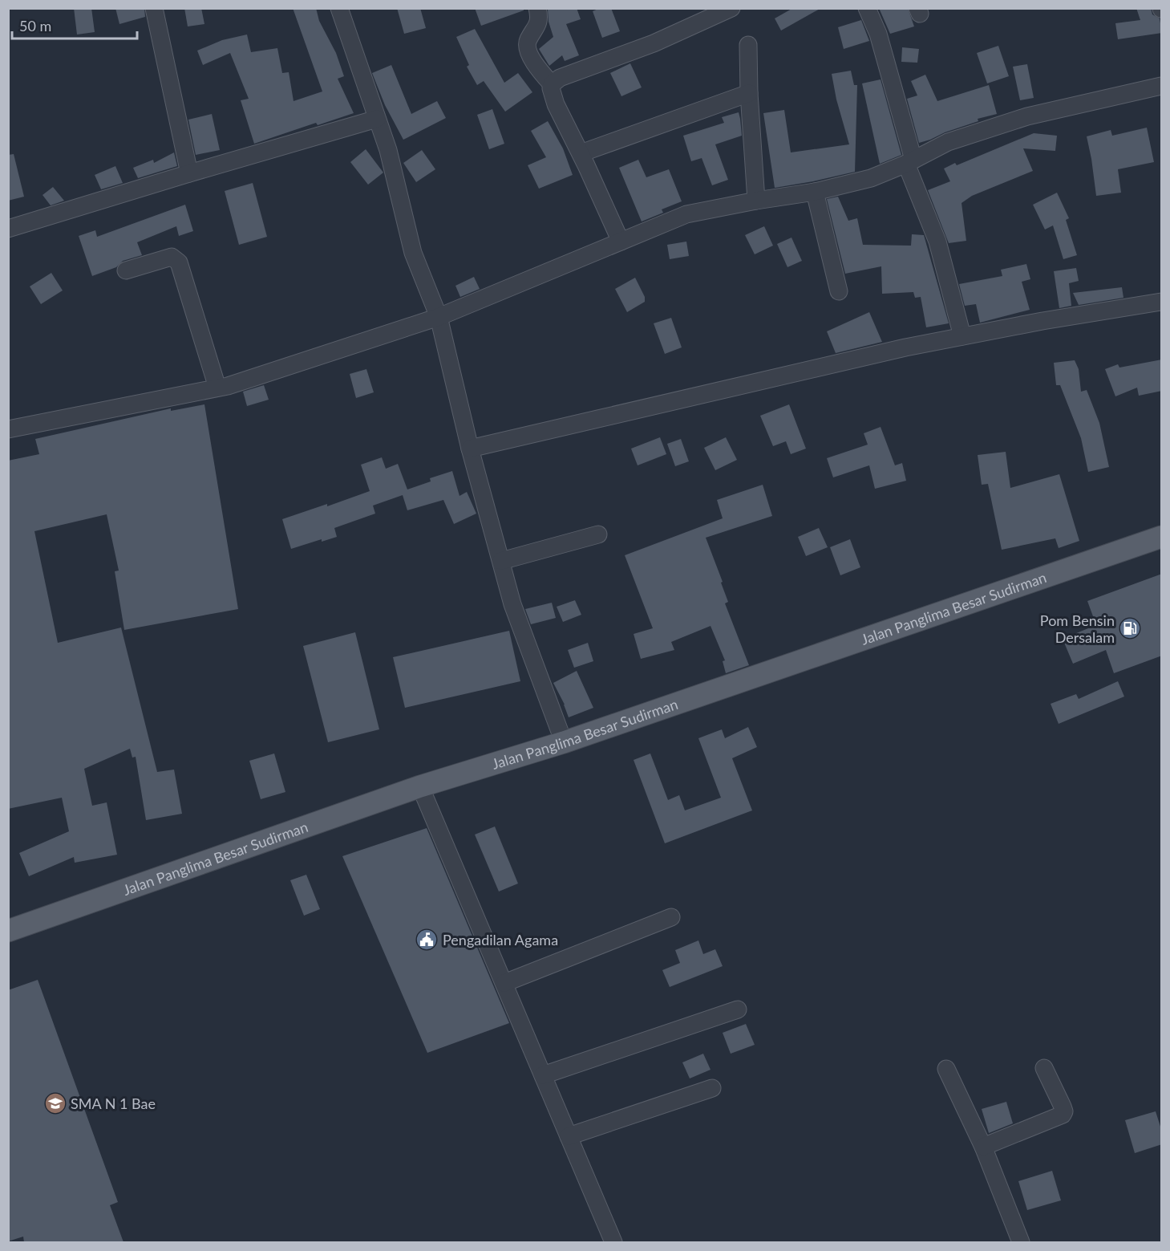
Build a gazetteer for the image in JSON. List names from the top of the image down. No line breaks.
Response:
{"streets":{"main road":["Jalan Panglima Besar Sudirman"]},"places":{"fuel station":["Pom Bensin Dersalam"],"public building":["Pengadilan Agama"],"school or university":["SMA N 1 Bae"]},"scale_bar":"50 m"}
